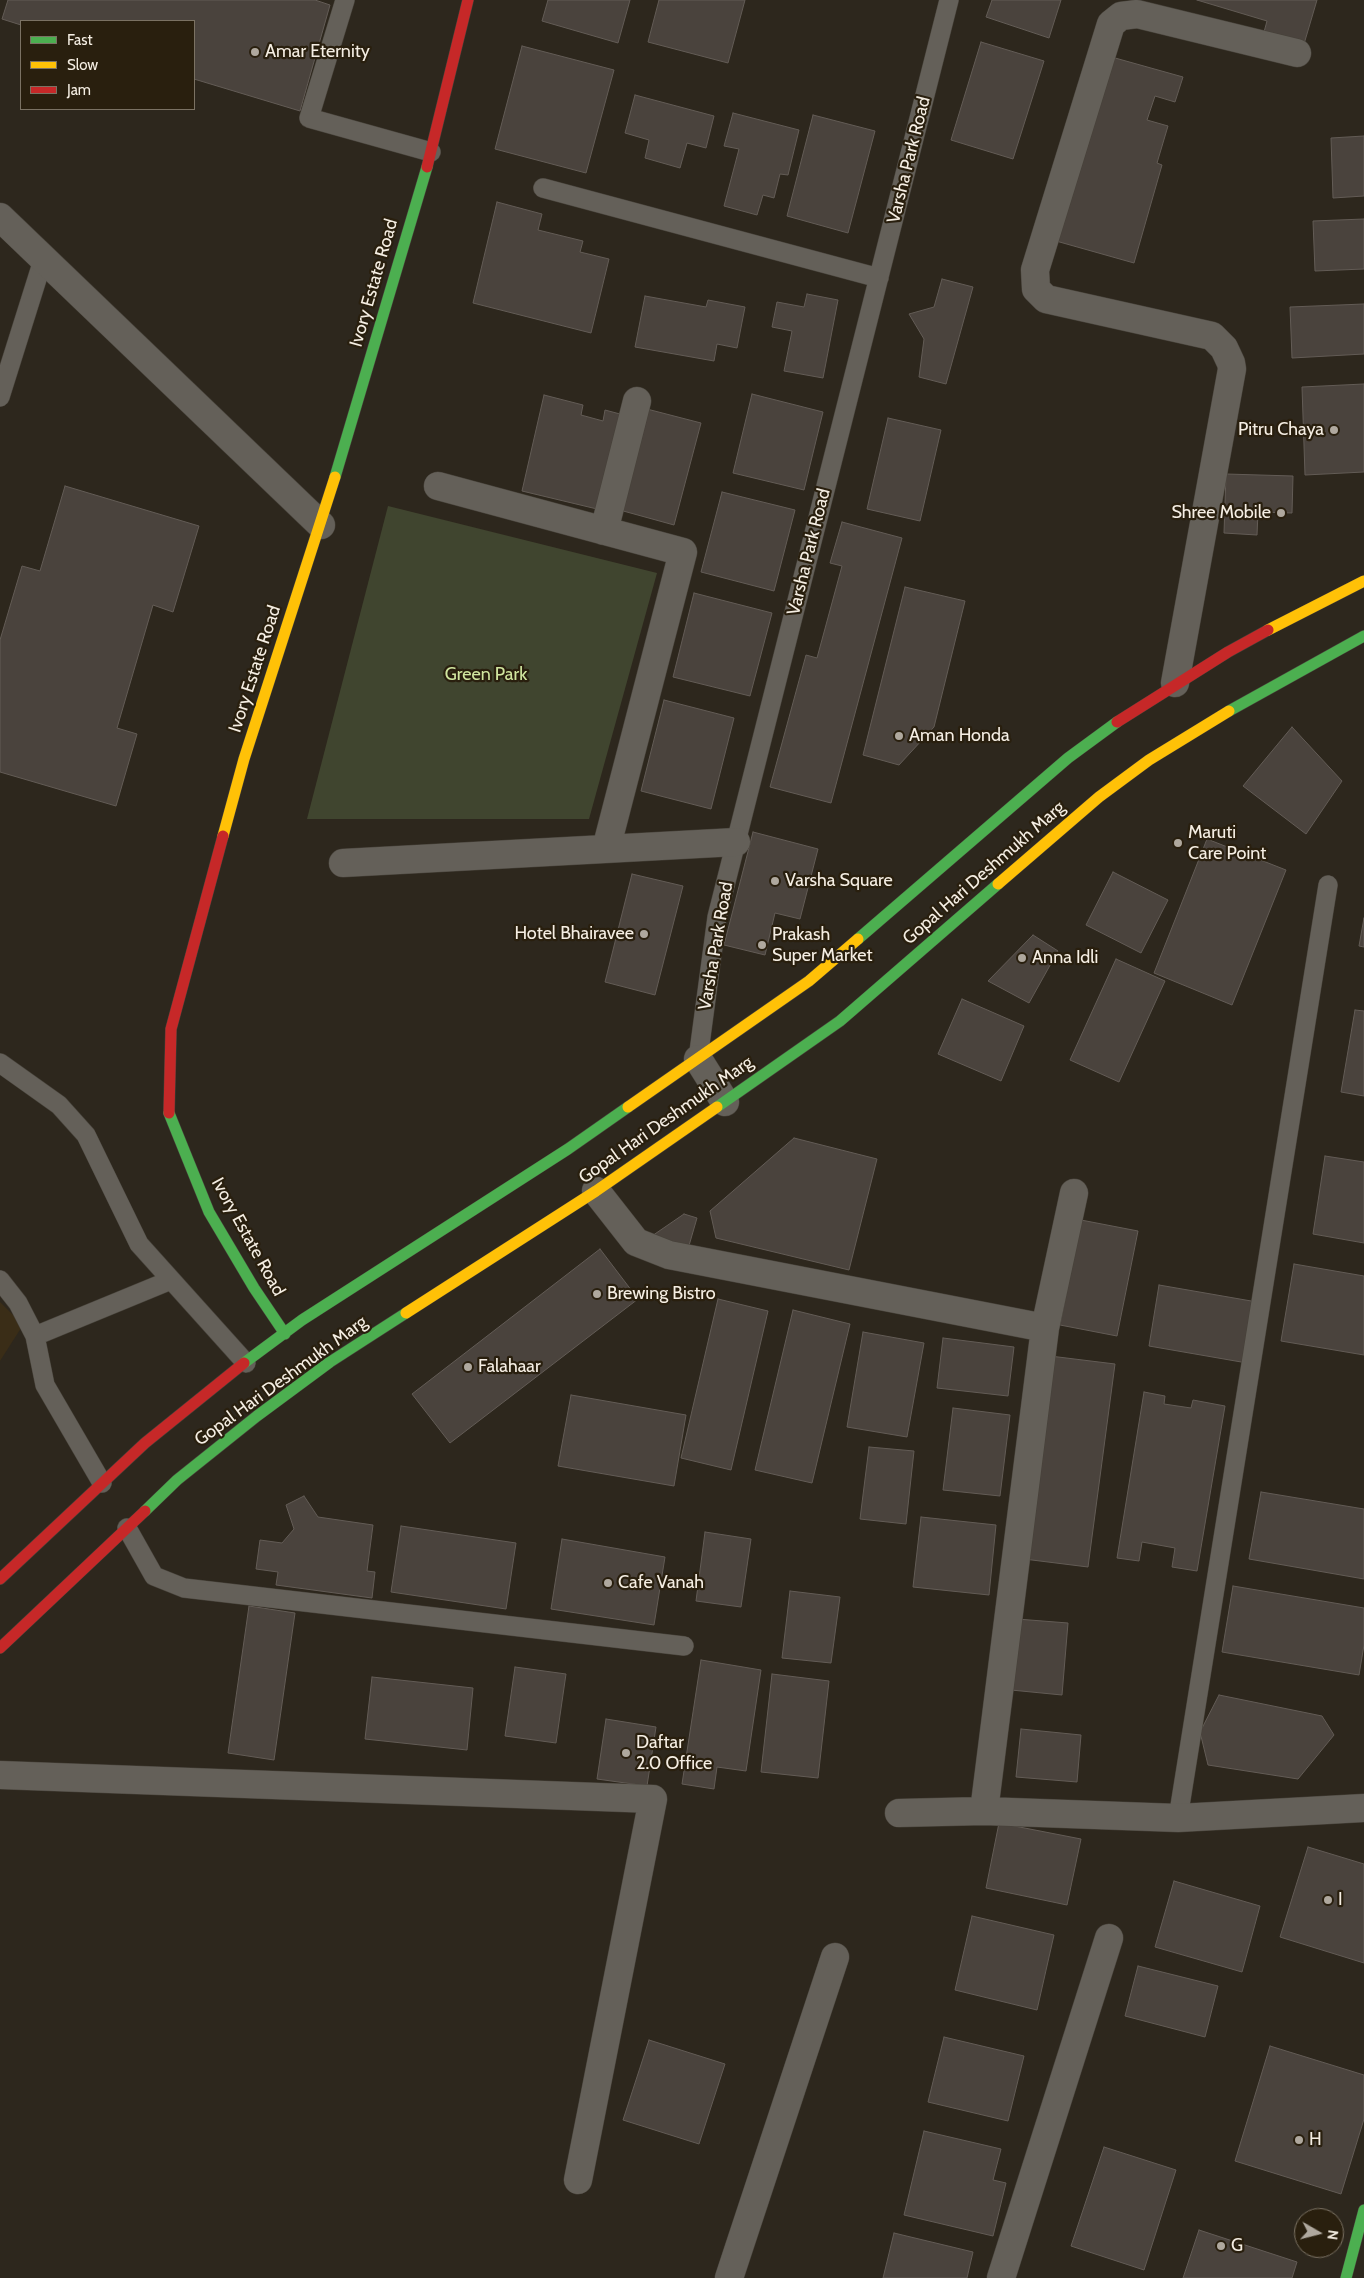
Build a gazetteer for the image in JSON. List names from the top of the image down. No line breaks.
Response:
{"streets":{"main road":["Ivory Estate Road","Gopal Hari Deshmukh Marg"],"lane":["Varsha Park Road"]},"crossings":[["Varsha Park Road","Gopal Hari Deshmukh Marg"],["Ivory Estate Road","Gopal Hari Deshmukh Marg"]],"parks":["Green Park"],"places":["Amar Eternity","Pitru Chaya","Shree Mobile","Aman Honda","Maruti Care Point","Varsha Square","Hotel Bhairavee","Prakash Super Market","Anna Idli","Brewing Bistro","Falahaar","Cafe Vanah","Daftar 2.0 Office","I","H","G"],"legend":["Fast","Slow","Jam"],"north":"right"}
